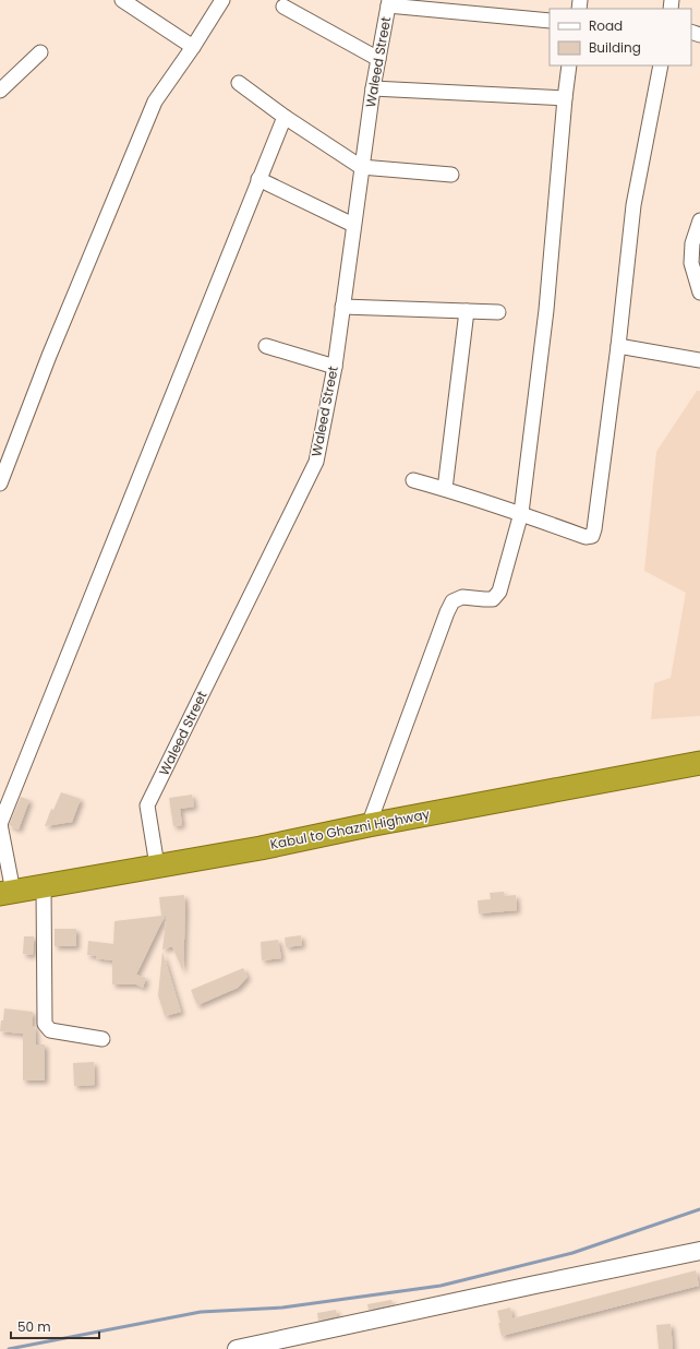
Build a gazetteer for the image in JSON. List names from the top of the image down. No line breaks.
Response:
{"streets":{"highway":["Kabul to Ghazni Highway"],"street":["Waleed Street"]},"crossings":[["Waleed Street","Kabul to Ghazni Highway"]],"legend":["Road","Building"],"scale_bar":"50 m"}
